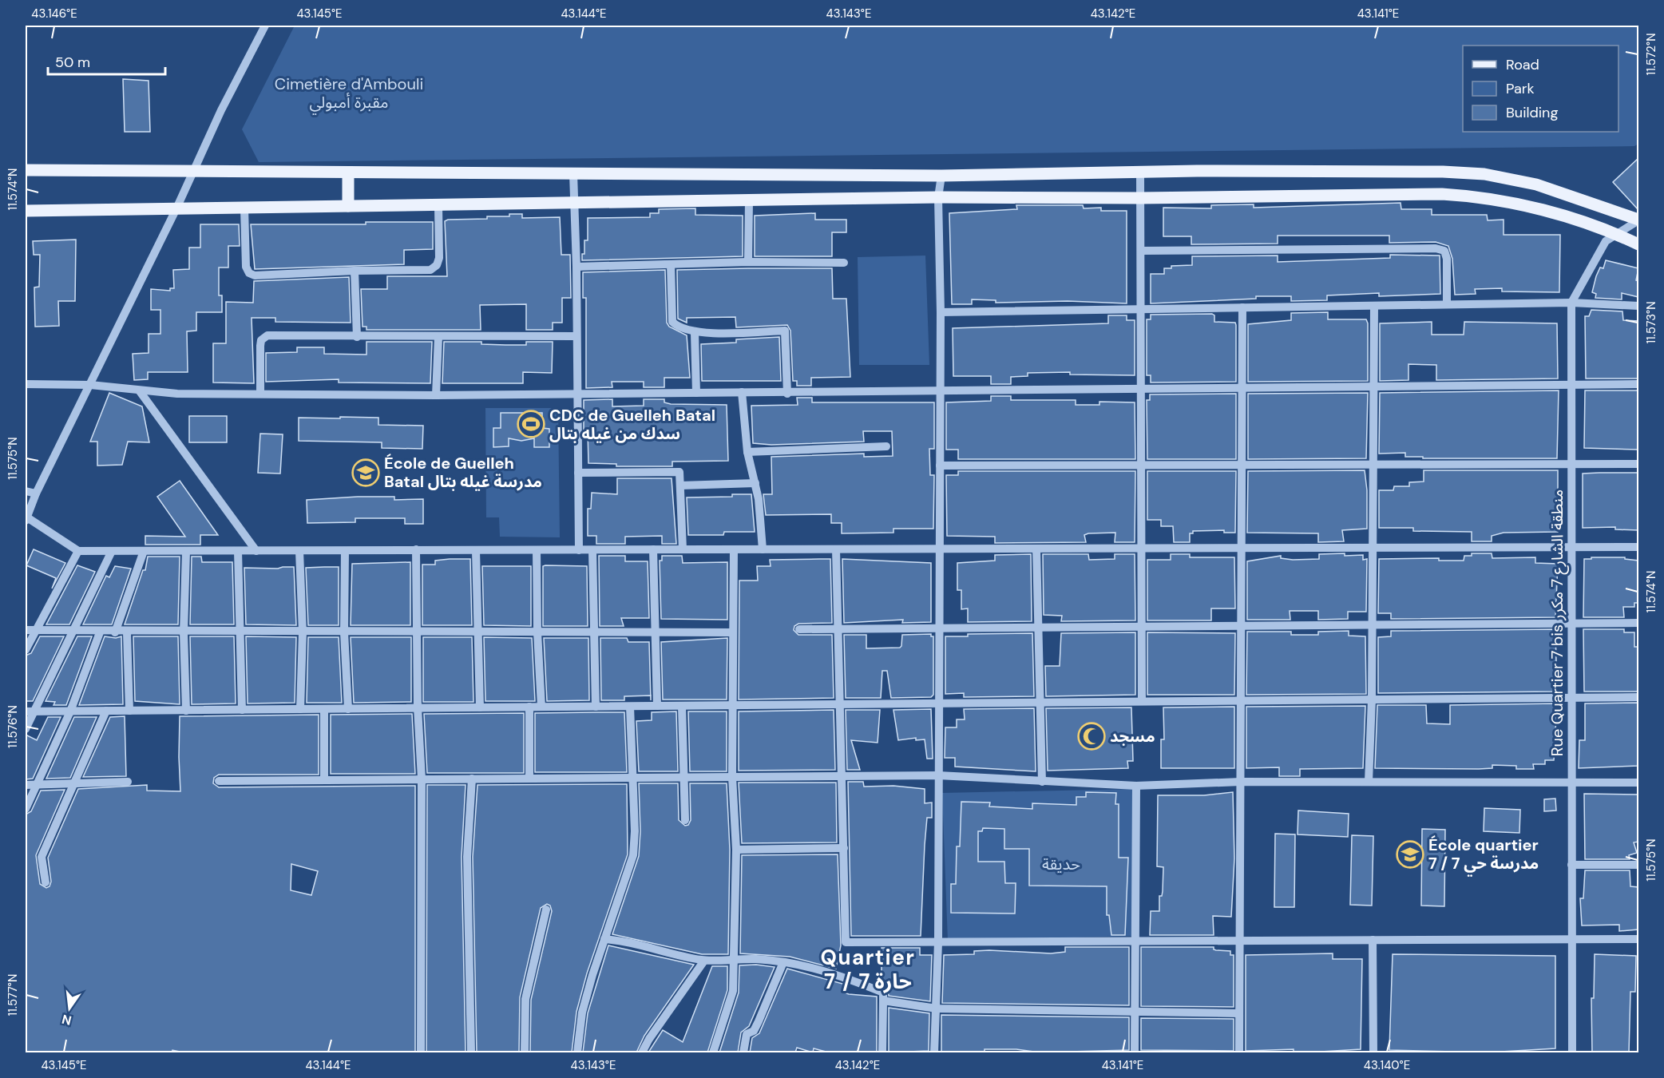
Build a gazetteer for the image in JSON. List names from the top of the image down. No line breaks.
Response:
{"streets":{"street":["Rue Quartier 7 bis منطقة الشارع 7 مكرر"]},"districts":["Quartier 7 / حارة 7"],"parks":["Cimetière d'Ambouli مقبرة أمبولي","حديقة"],"places":{"sports":["CDC de Guelleh Batal سدك من غيله بتال"],"school or university":["École de Guelleh Batal مدرسة غيله بتال","École quartier 7 / مدرسة حي 7"],"mosque":["مسجد"]},"legend":["Road","Park","Building"],"scale_bar":"50 m","north":"bottom","coordinates":["43.146°E","43.145°E","43.144°E","43.143°E","43.142°E","43.141°E","11.572°N","11.574°N","11.573°N","11.575°N","11.576°N","11.577°N","43.140°E"]}
